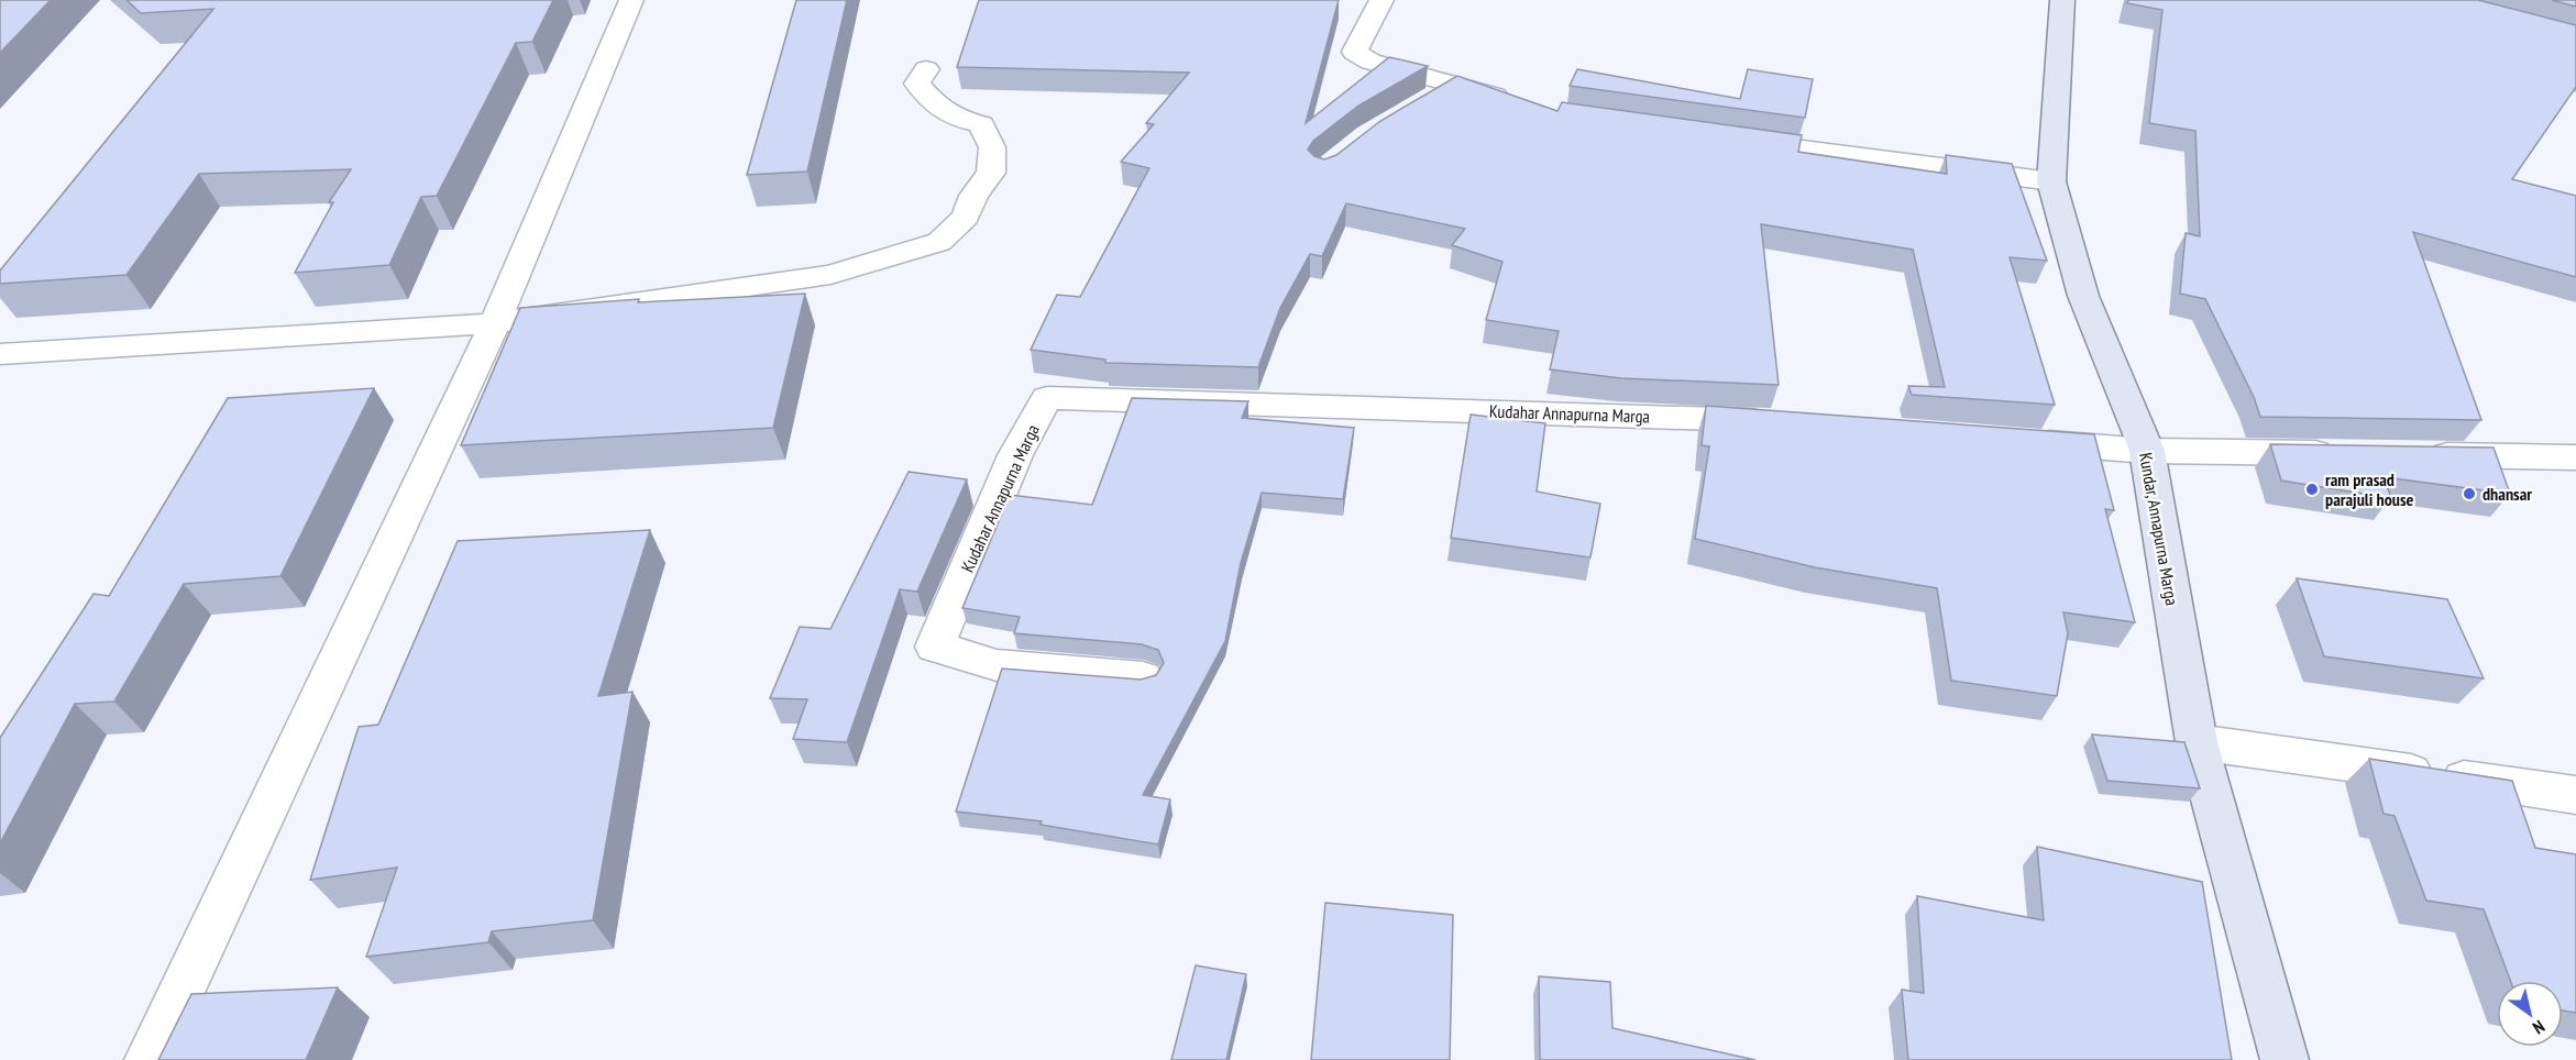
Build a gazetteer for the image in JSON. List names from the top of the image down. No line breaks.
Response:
{"streets":{"main road":["Kundar, Annapurna Marga"],"street":["Kudahar Annapurna Marga"]},"places":["ram prasad parajuli house","dhansar"],"north":"bottom right"}
